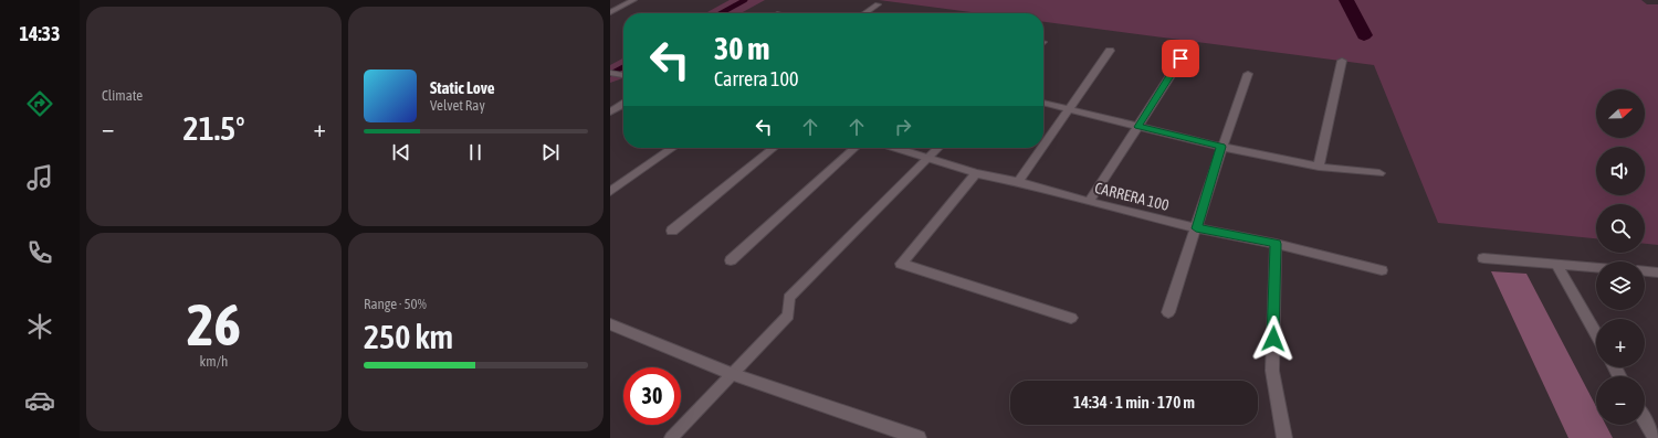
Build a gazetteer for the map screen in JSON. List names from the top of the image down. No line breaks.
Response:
{"streets":{"street":["CARRERA 100"]},"north":"right","page":{"tabs":"14:33","tile":["Climate",["26","km/h"],["Range · 50%","250 km"]],"turn":["30 m","Carrera 100"],"song":["Static Love","Velvet Ray"],"map_buttons":["+","−"],"heat":["−","21.5°","+"],"limit":"30","trip":"14:34 · 1 min · 170 m"}}
